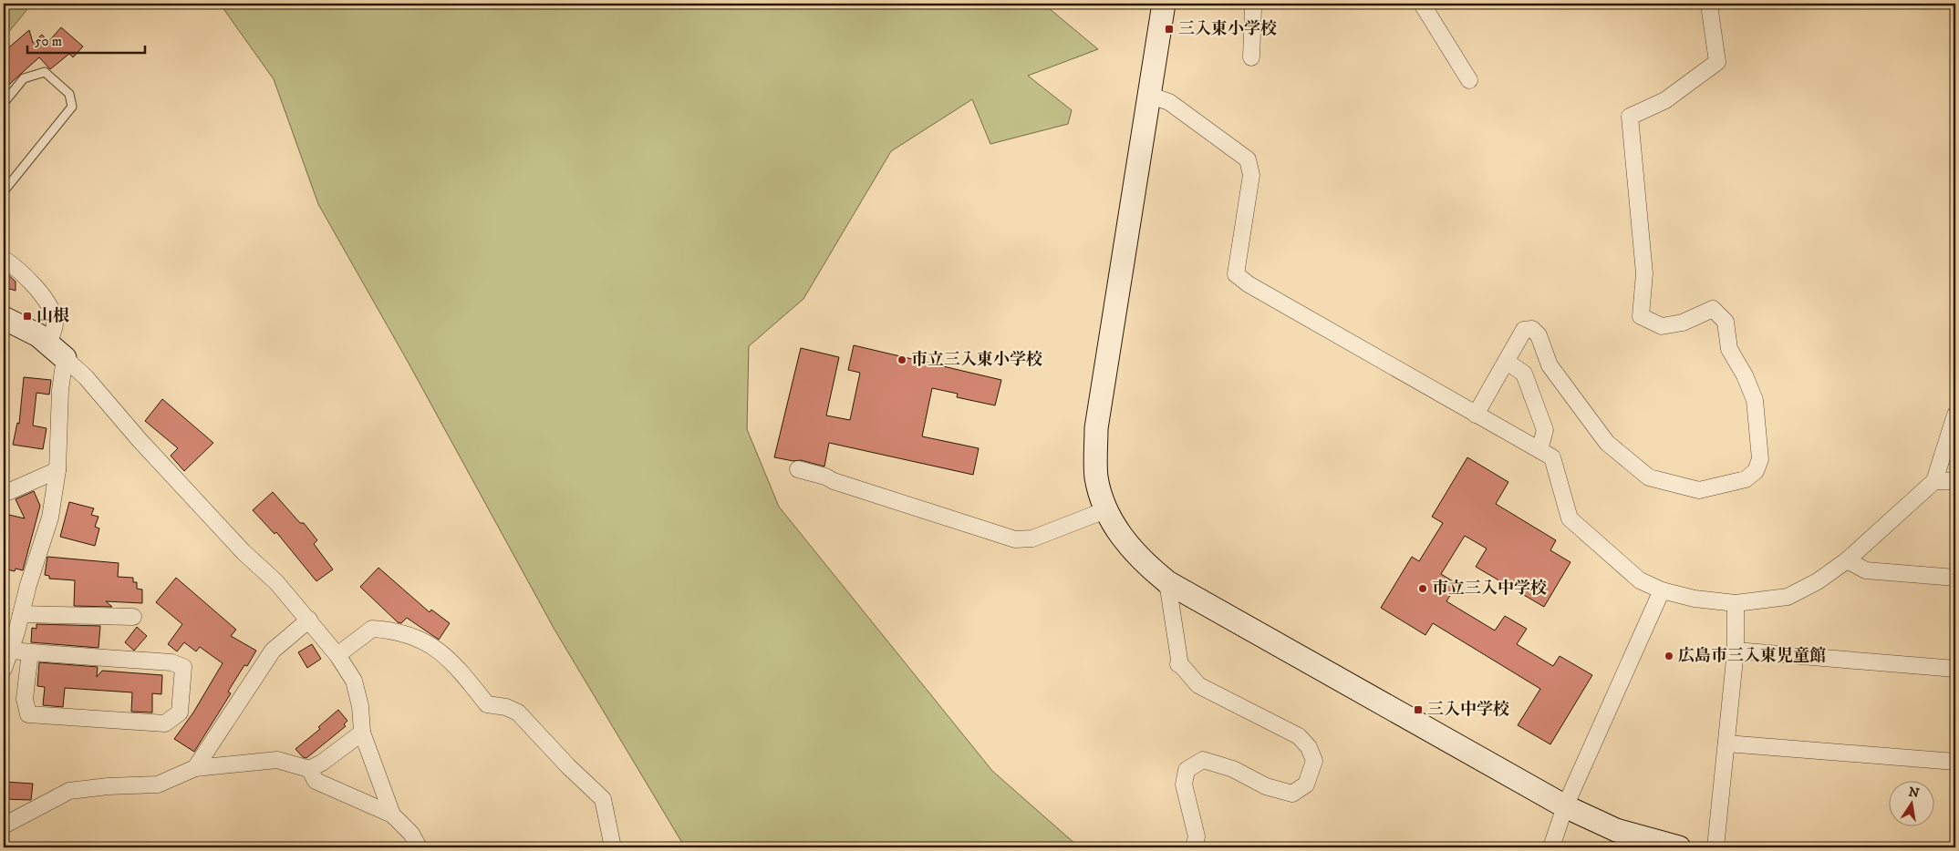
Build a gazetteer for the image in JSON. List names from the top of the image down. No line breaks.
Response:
{"places":{"transit":["三入東小学校","山根","三入中学校"],"other":["市立三入東小学校","市立三入中学校","広島市三入東児童館"]},"scale_bar":"50 m","north":"top"}
